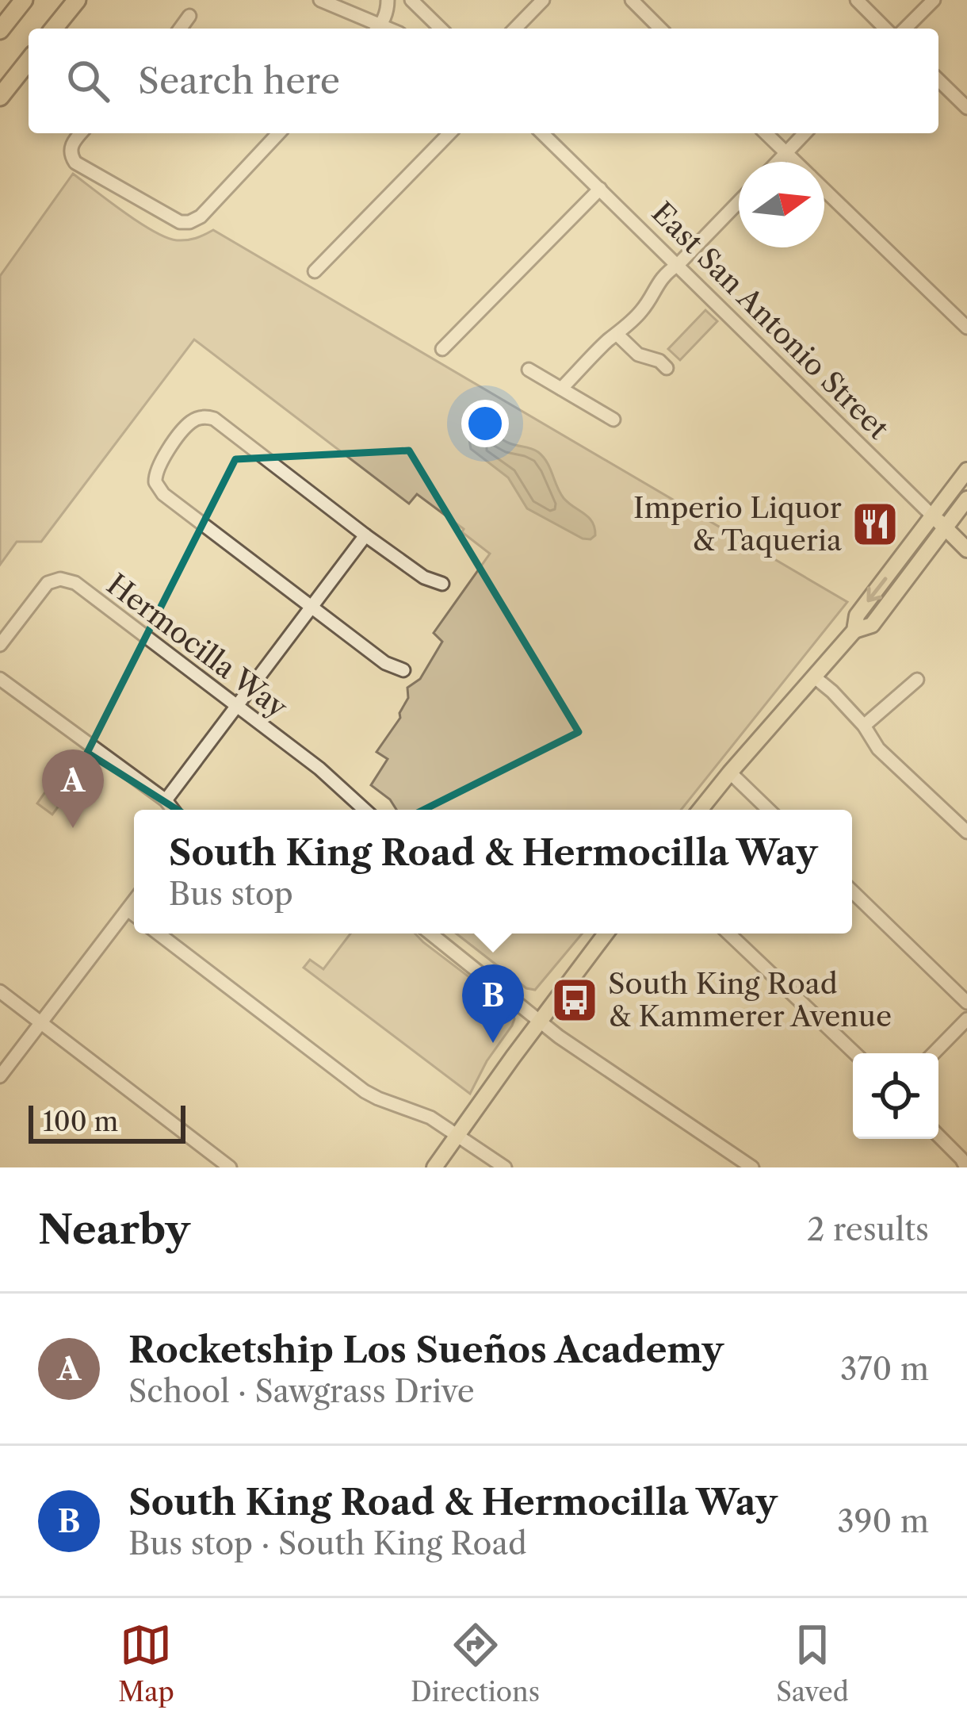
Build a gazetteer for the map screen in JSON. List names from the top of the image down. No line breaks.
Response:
{"streets":{"main road":["East San Antonio Street"],"street":["Hermocilla Way"]},"places":{"restaurant":["Imperio Liquor & Taqueria"],"bus stop":["South King Road & Kammerer Avenue"]},"scale_bar":"100 m","north":"right","page":{"search":"Search here","pins":["A","B"],"popup":["South King Road & Hermocilla Way","Bus stop"],"scale":"100 m","heading":["Nearby","2 results"],"list":[{"mark":"A","name":"Rocketship Los Sueños Academy","note":"School · Sawgrass Drive","value":"370 m"},{"mark":"B","name":"South King Road & Hermocilla Way","note":"Bus stop · South King Road","value":"390 m"}],"nav":["Map","Directions","Saved"]}}
